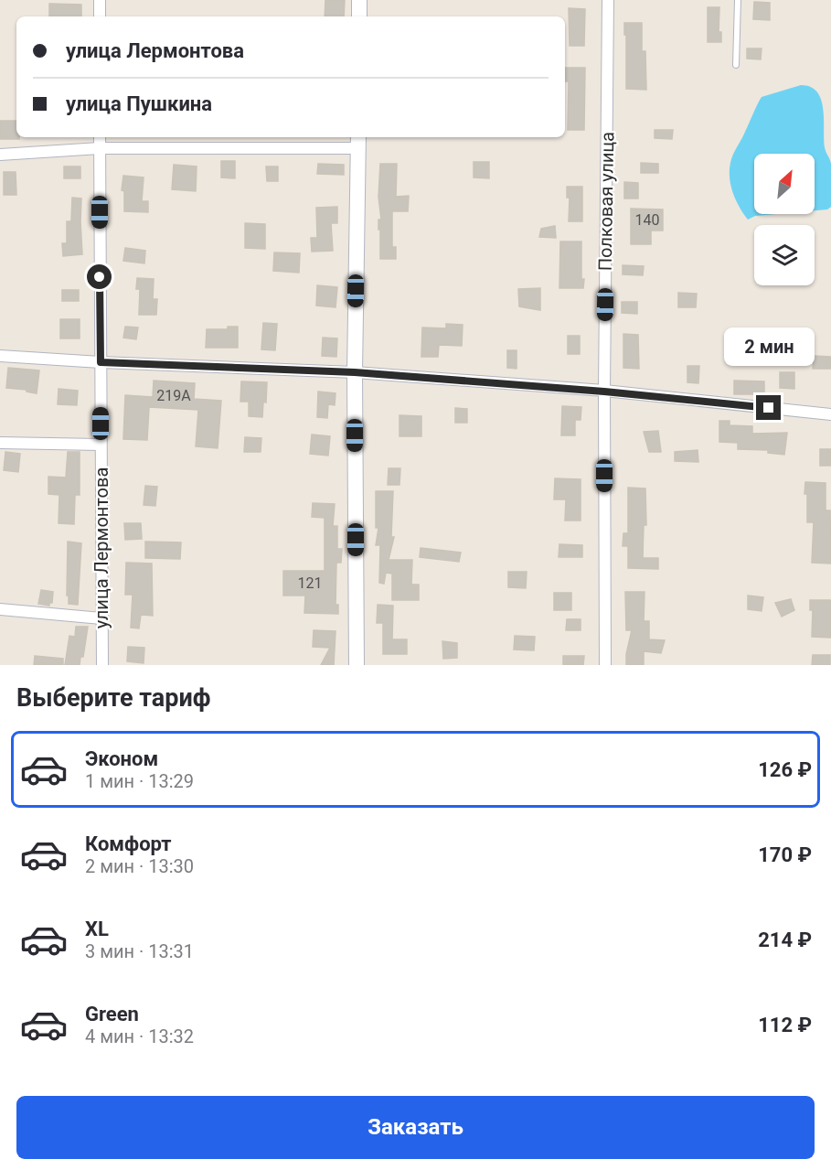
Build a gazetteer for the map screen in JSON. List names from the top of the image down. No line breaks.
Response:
{"streets":{"street":["Полковая улица","улица Лермонтова"]},"house_numbers":["140","219А","121"],"north":"top right","page":{"banner":["улица Лермонтова","улица Пушкина"],"bubble":"2 мин","heading":"Выберите тариф","list":[{"name":"Эконом","note":"1 мин · 13:29","value":"126 ₽"},{"name":"Комфорт","note":"2 мин · 13:30","value":"170 ₽"},{"name":"XL","note":"3 мин · 13:31","value":"214 ₽"},{"name":"Green","note":"4 мин · 13:32","value":"112 ₽"}],"buttons":"Заказать"}}
